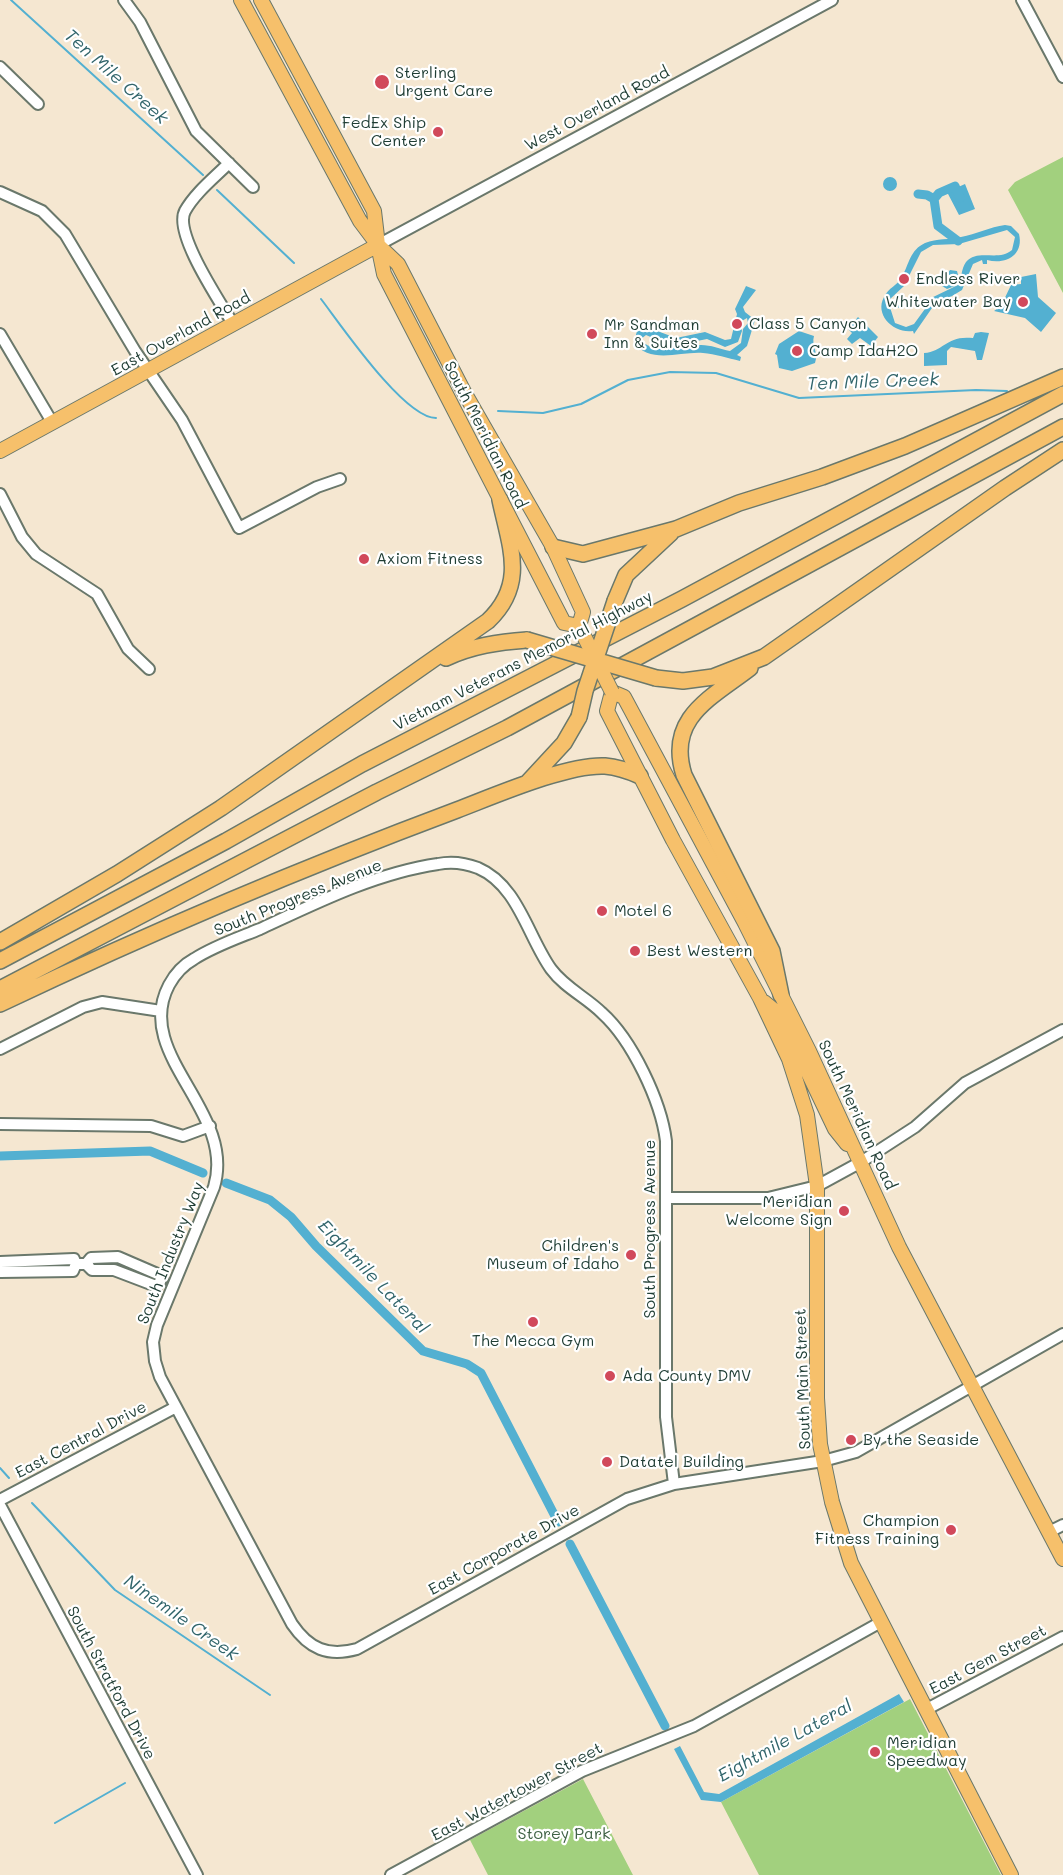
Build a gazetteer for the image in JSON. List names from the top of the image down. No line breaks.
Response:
{"streets":{"highway":["Vietnam Veterans Memorial Highway"],"main road":["East Overland Road","South Meridian Road","South Main Street"],"street":["West Overland Road","South Progress Avenue","South Industry Way","East Central Drive","East Corporate Drive","East Gem Street","South Stratford Drive","East Watertower Street"]},"crossings":[["West Overland Road","East Overland Road"],["West Overland Road","South Meridian Road"],["East Overland Road","South Meridian Road"],["South Meridian Road","South Main Street"],["South Meridian Road","East Corporate Drive"],["South Progress Avenue","South Industry Way"],["South Progress Avenue","East Corporate Drive"],["South Industry Way","East Central Drive"],["South Industry Way","East Corporate Drive"],["South Main Street","East Corporate Drive"],["South Main Street","East Gem Street"],["South Main Street","East Watertower Street"],["East Central Drive","East Corporate Drive"]],"water":["Ten Mile Creek","Eightmile Lateral","Ninemile Creek"],"parks":["Storey Park"],"places":["Sterling Urgent Care","FedEx Ship Center","Endless River","Whitewater Bay","Class 5 Canyon","Mr Sandman Inn & Suites","Camp IdaH2O","Axiom Fitness","Motel 6","Best Western","Meridian Welcome Sign","Children's Museum of Idaho","The Mecca Gym","Ada County DMV","By the Seaside","Datatel Building","Champion Fitness Training","Meridian Speedway"]}
